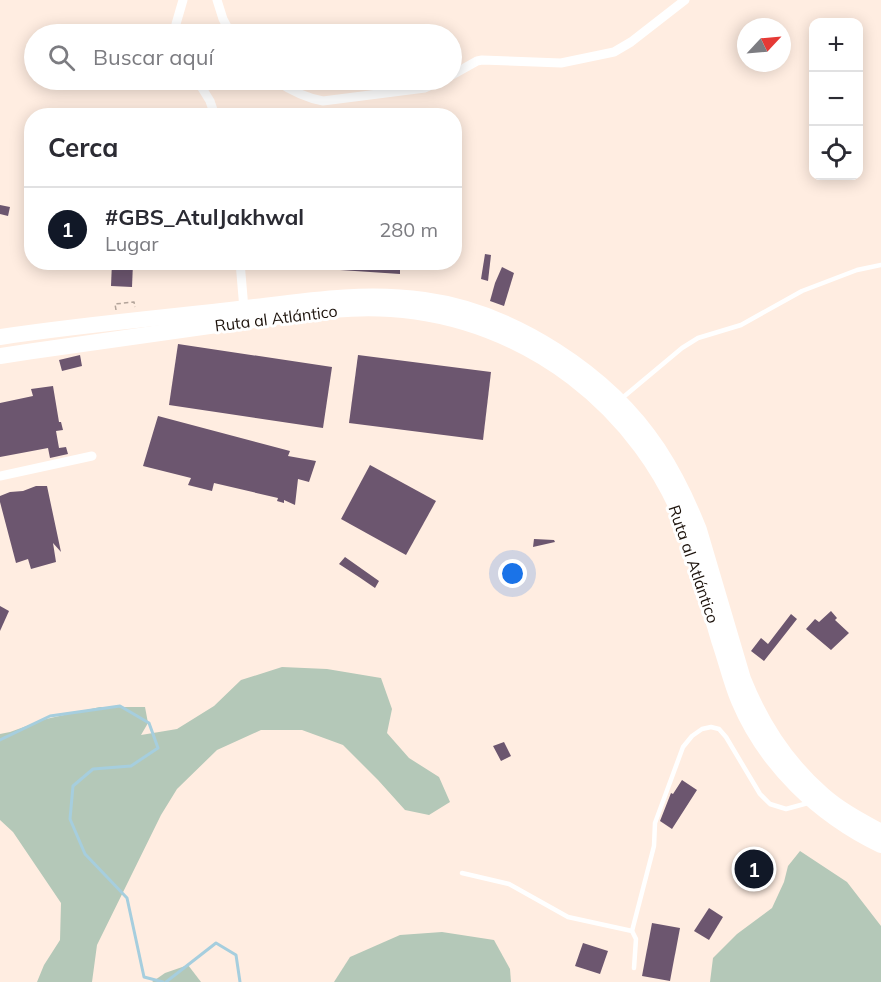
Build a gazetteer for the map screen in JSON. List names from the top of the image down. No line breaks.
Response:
{"streets":{"highway":["Ruta al Atlántico"]},"north":"top right","page":{"map_buttons":["+","−"],"search":"Buscar aquí","heading":"Cerca","list":[{"mark":"1","name":"#GBS_AtulJakhwal","note":"Lugar","value":"280 m"}],"pins":"1"}}
